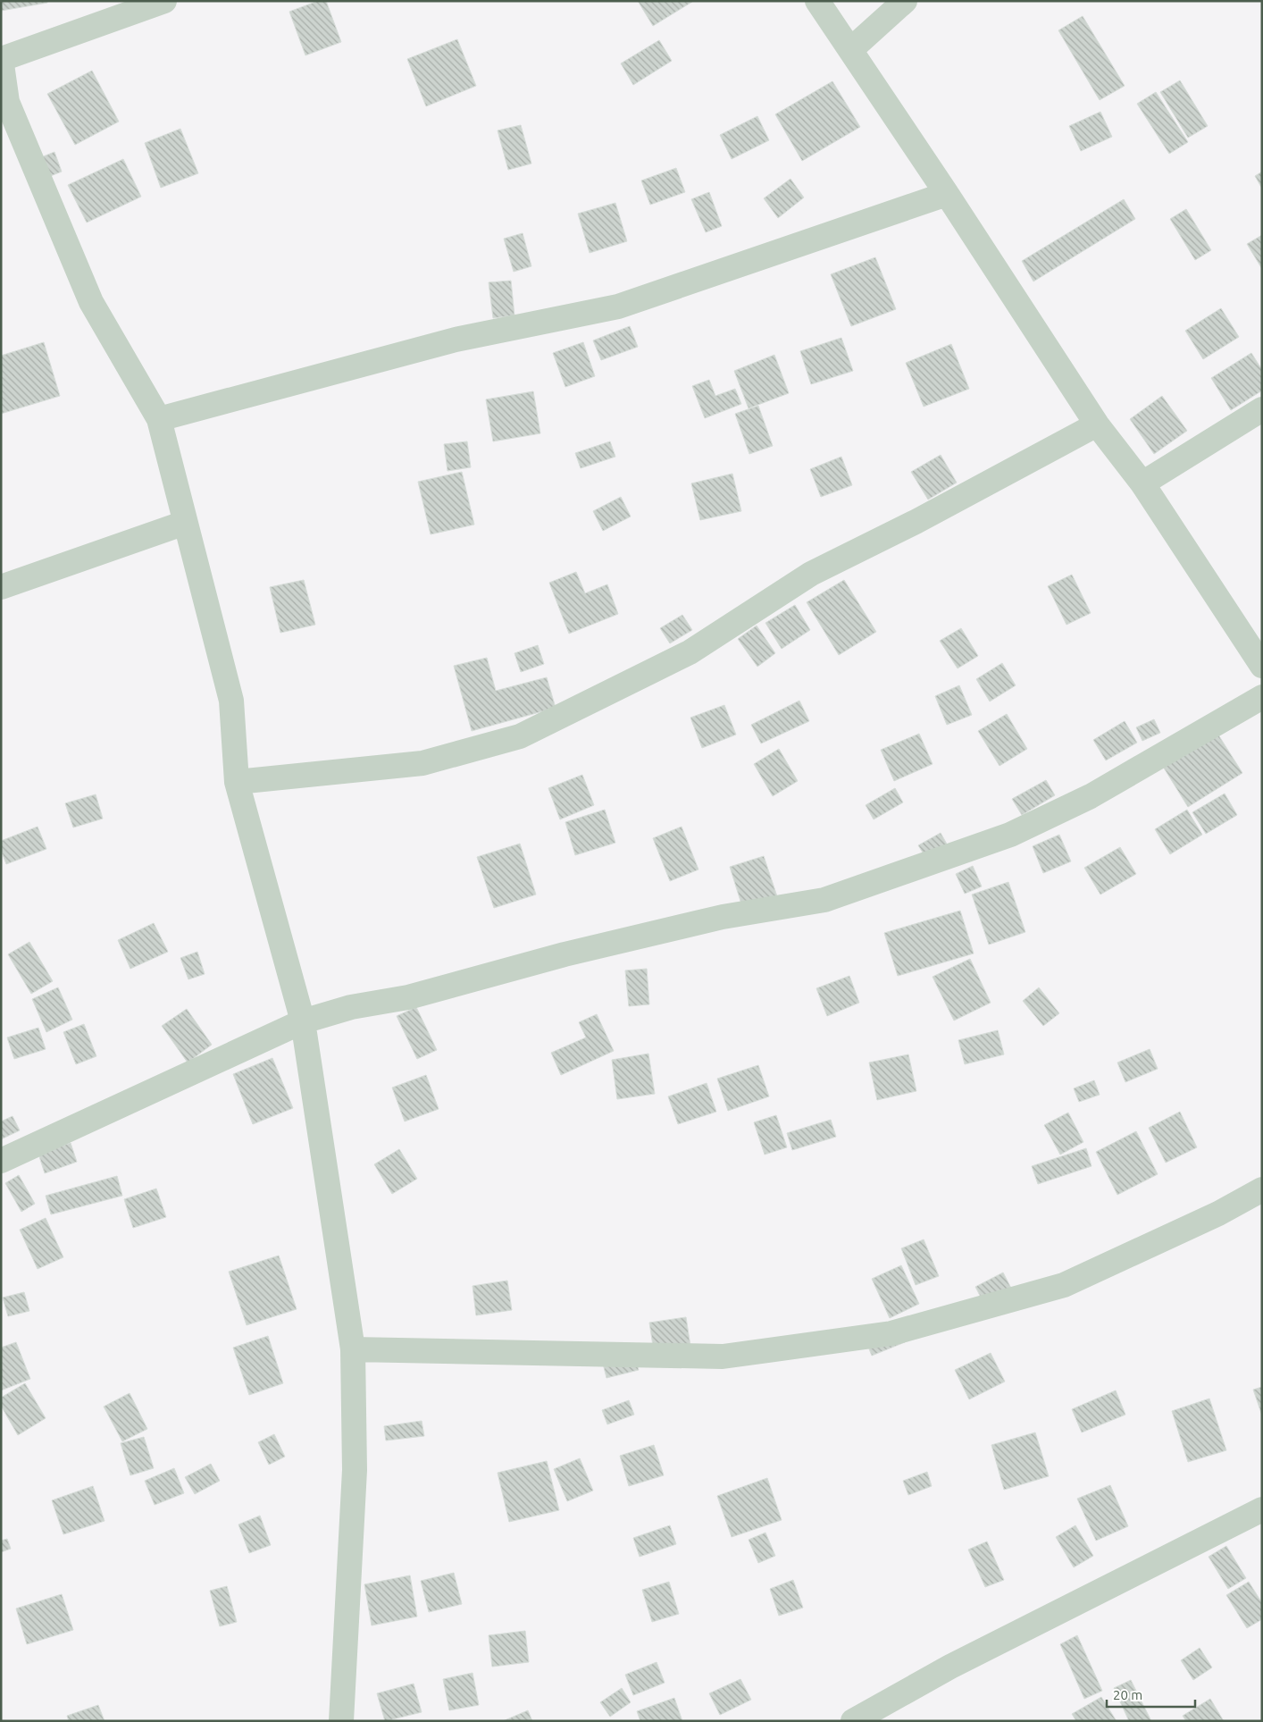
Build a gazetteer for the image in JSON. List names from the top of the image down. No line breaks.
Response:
{"scale_bar":"20 m"}
